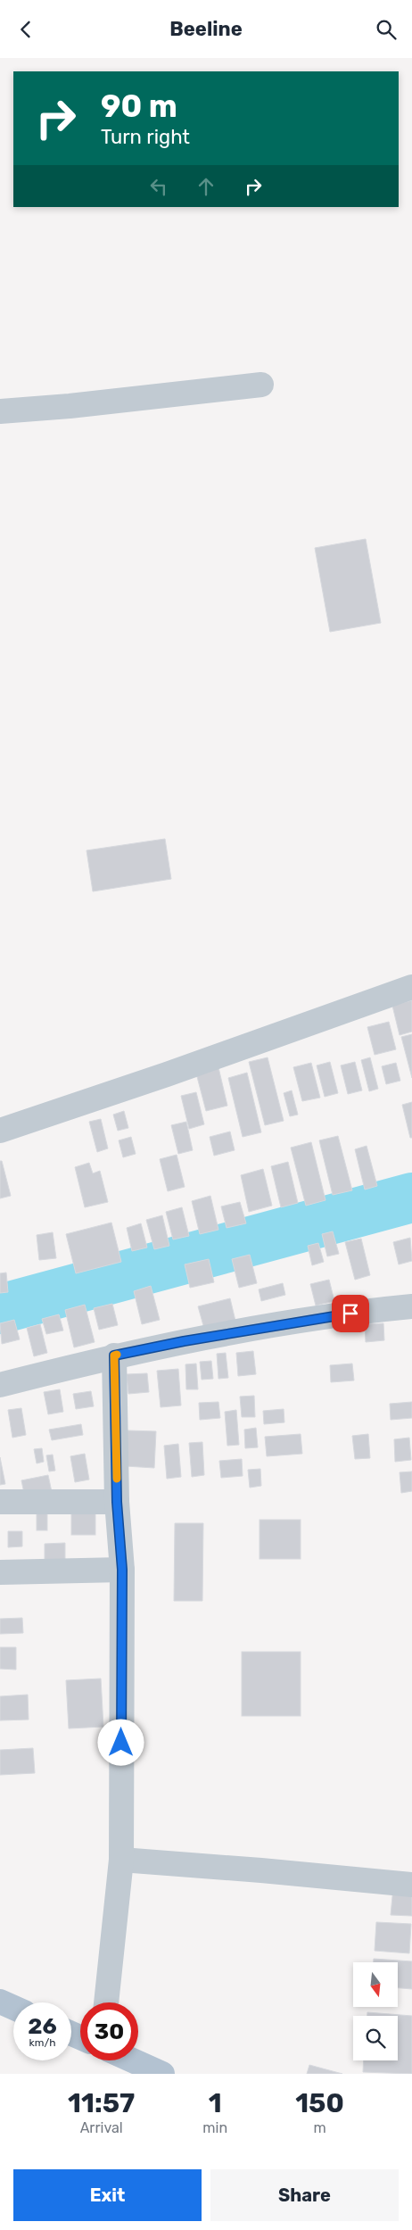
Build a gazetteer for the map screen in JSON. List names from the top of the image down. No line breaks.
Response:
{"north":"bottom","page":{"header":"Beeline","turn":["90 m","Turn right"],"speed":"26 km/h","limit":"30","eta":["11:57","Arrival","1","min","150","m"],"buttons":["Exit","Share"]}}
